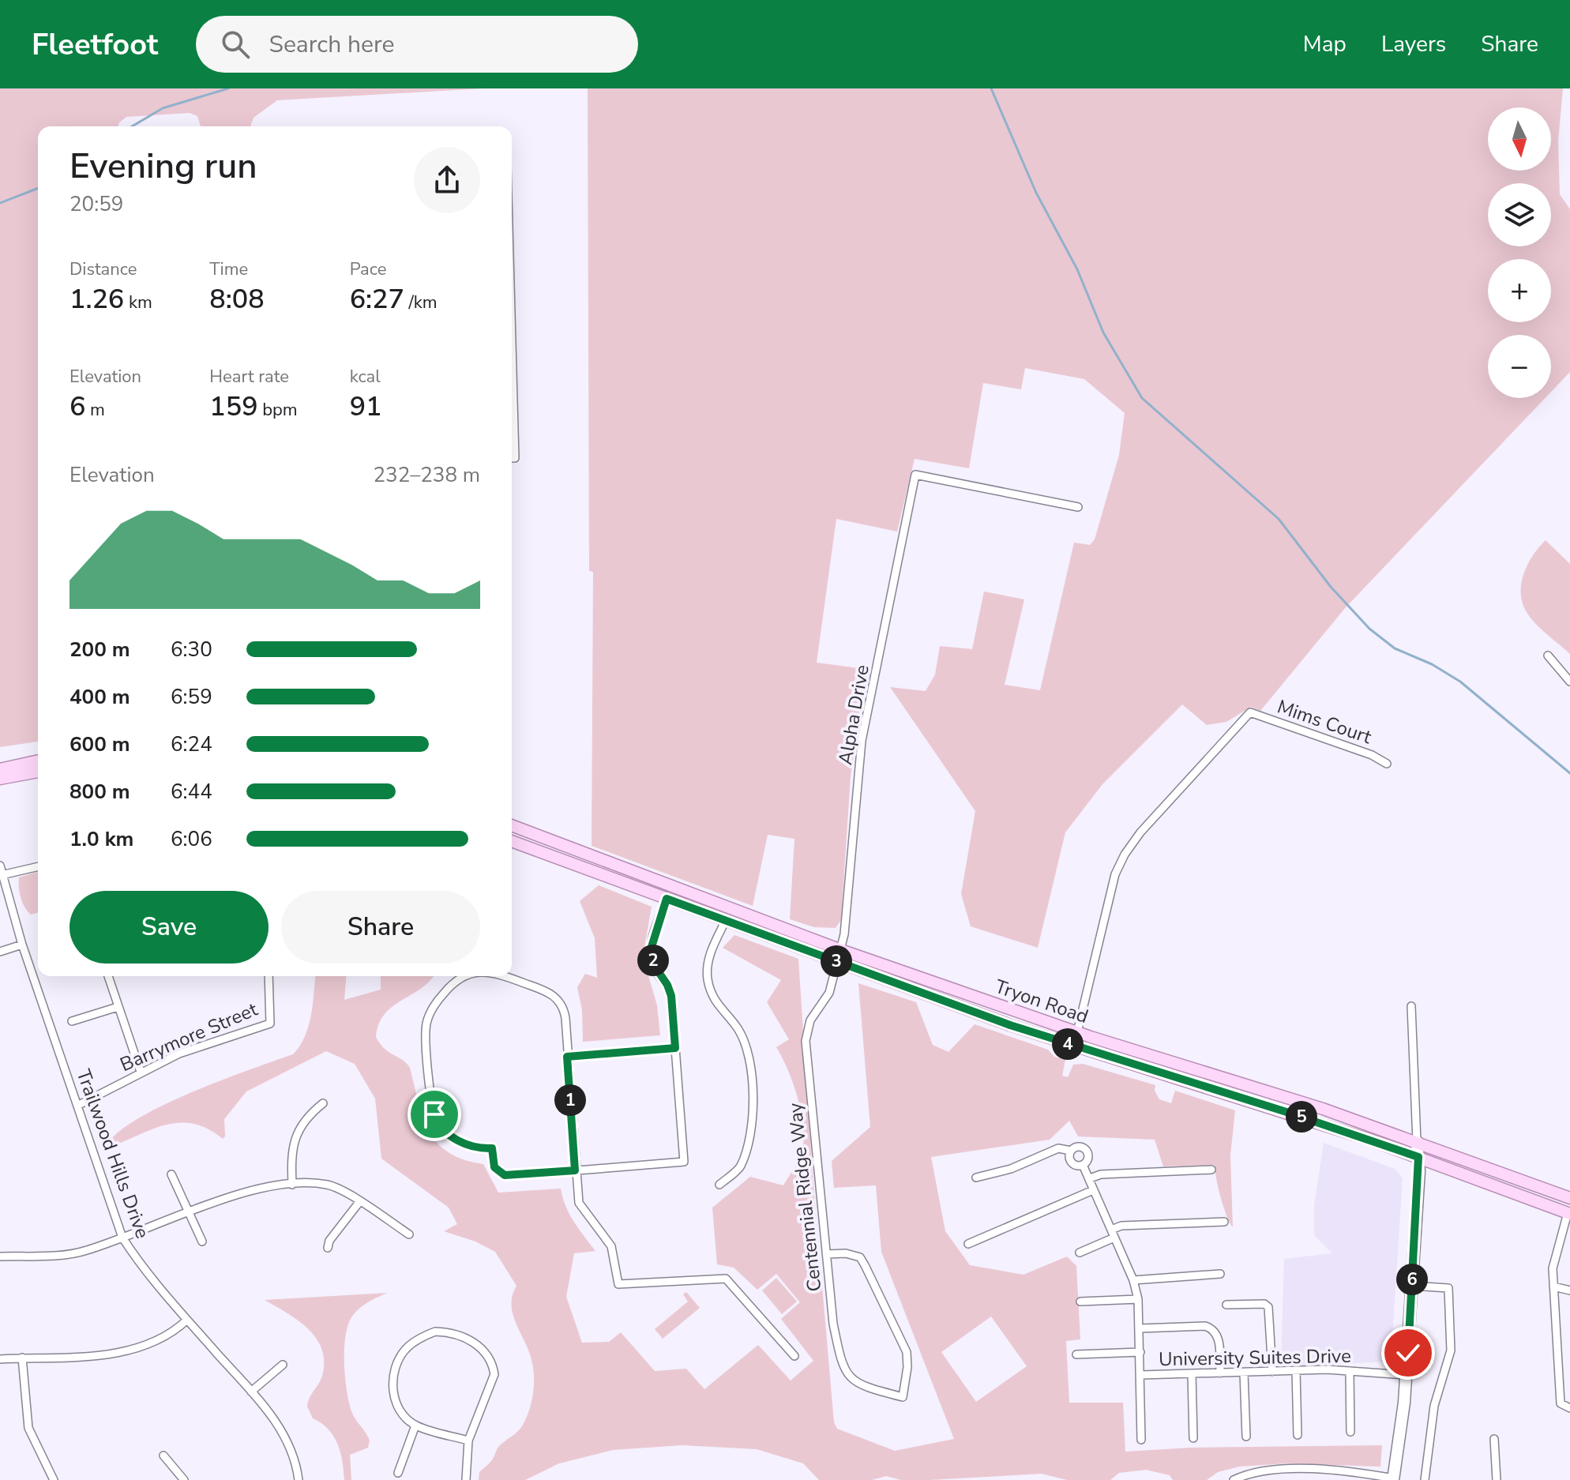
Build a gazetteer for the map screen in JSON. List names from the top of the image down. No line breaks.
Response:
{"streets":{"main road":["Tryon Road"],"street":["Alpha Drive","Mims Court","Barrymore Street","Trailwood Hills Drive","Centennial Ridge Way","University Suites Drive"]},"crossings":[["Alpha Drive","Tryon Road"],["Alpha Drive","Centennial Ridge Way"],["Mims Court","Tryon Road"],["Tryon Road","Centennial Ridge Way"],["Barrymore Street","Trailwood Hills Drive"]],"north":"bottom","page":{"header":"Fleetfoot","search":"Search here","nav":["Map","Layers","Share"],"map_buttons":["+","−"],"heading":["Evening run","20:59"],"stats":[["Distance","1.26 km"],["Time","8:08"],["Pace","6:27 /km"],["Elevation","6 m"],["Heart rate","159 bpm"],["kcal","91"]],"chart":["Elevation","232–238 m"],"list":[{"name":"200 m","note":"6:30"},{"name":"400 m","note":"6:59"},{"name":"600 m","note":"6:24"},{"name":"800 m","note":"6:44"},{"name":"1.0 km","note":"6:06"}],"buttons":["Save","Share"],"pins":["2","3","4","1","5","6"]}}
